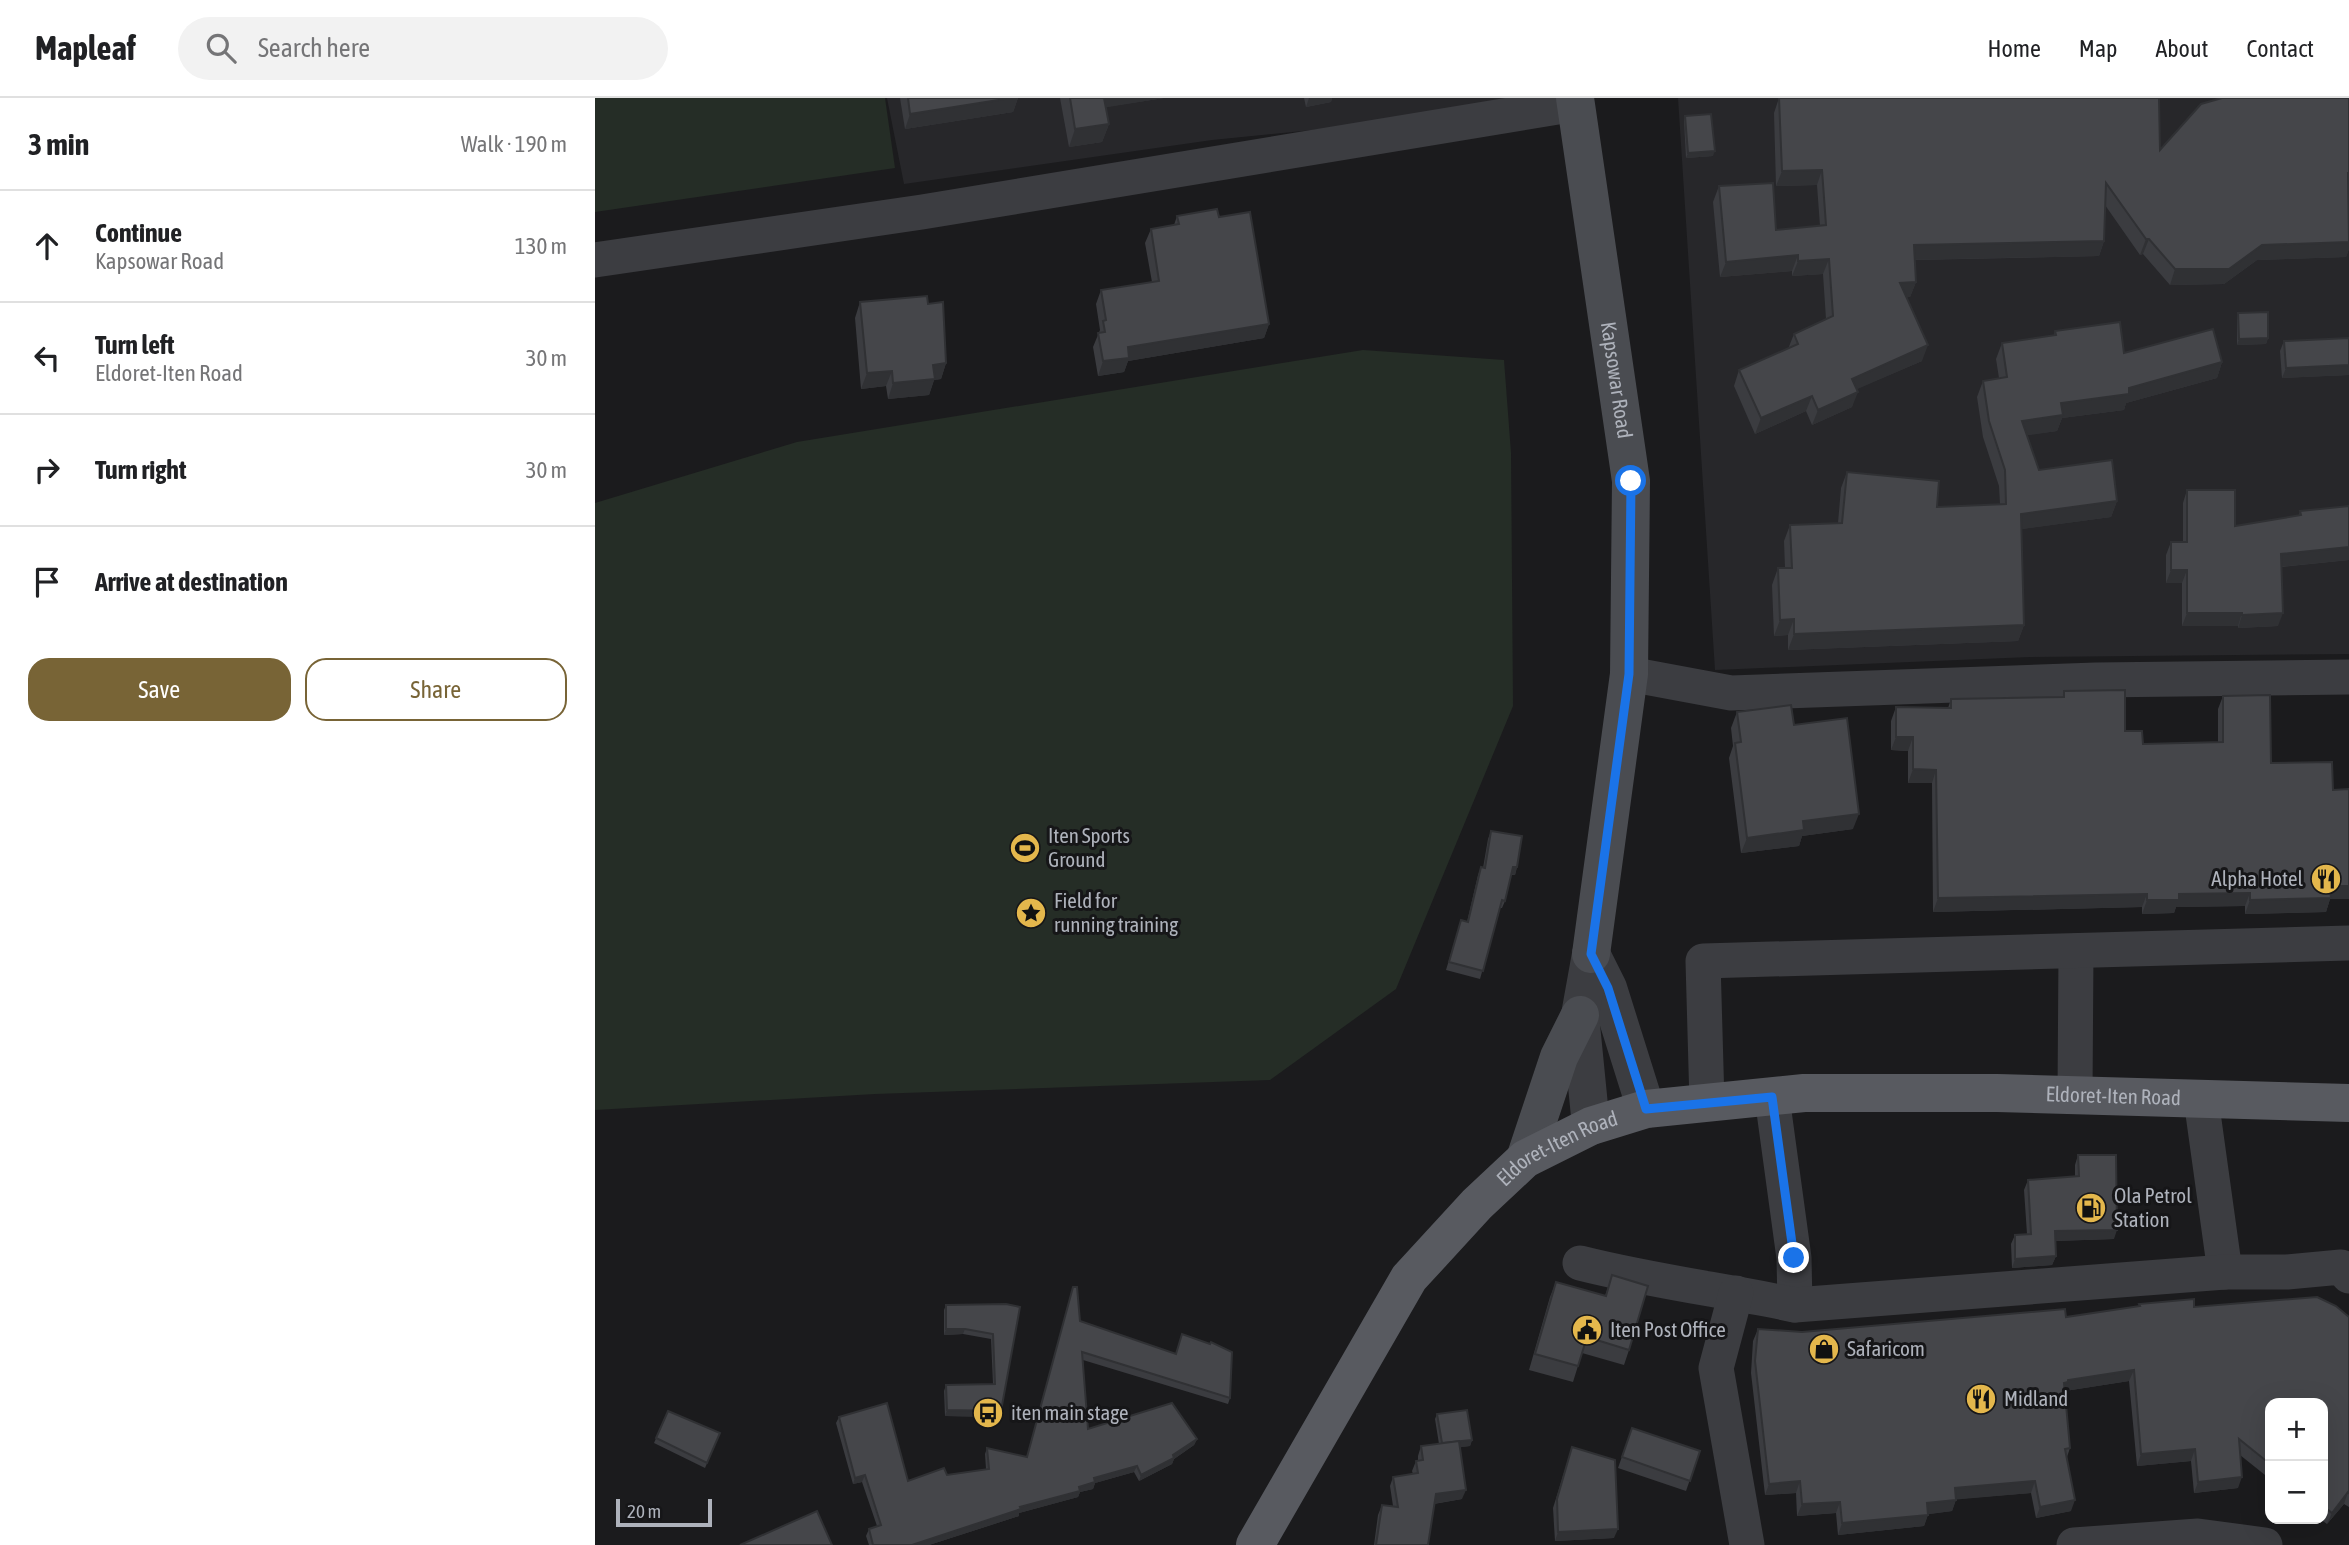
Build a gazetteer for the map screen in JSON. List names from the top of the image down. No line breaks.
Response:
{"streets":{"main road":["Kapsowar Road","Eldoret-Iten Road"]},"crossings":[["Kapsowar Road","Eldoret-Iten Road"]],"places":{"sports":["Iten Sports Ground"],"restaurant":["Alpha Hotel","Midland"],"place":["Field for running training"],"fuel station":["Ola Petrol Station"],"public building":["Iten Post Office"],"shop":["Safaricom"],"bus stop":["iten main stage"]},"scale_bar":"20 m","page":{"header":"Mapleaf","search":"Search here","nav":["Home","Map","About","Contact"],"heading":["3 min","Walk · 190 m"],"list":[["Continue","Kapsowar Road","130 m"],["Turn left","Eldoret-Iten Road","30 m"],["Turn right","30 m"],"Arrive at destination"],"buttons":["Save","Share"],"map_buttons":["+","−"],"scale":"20 m"}}
